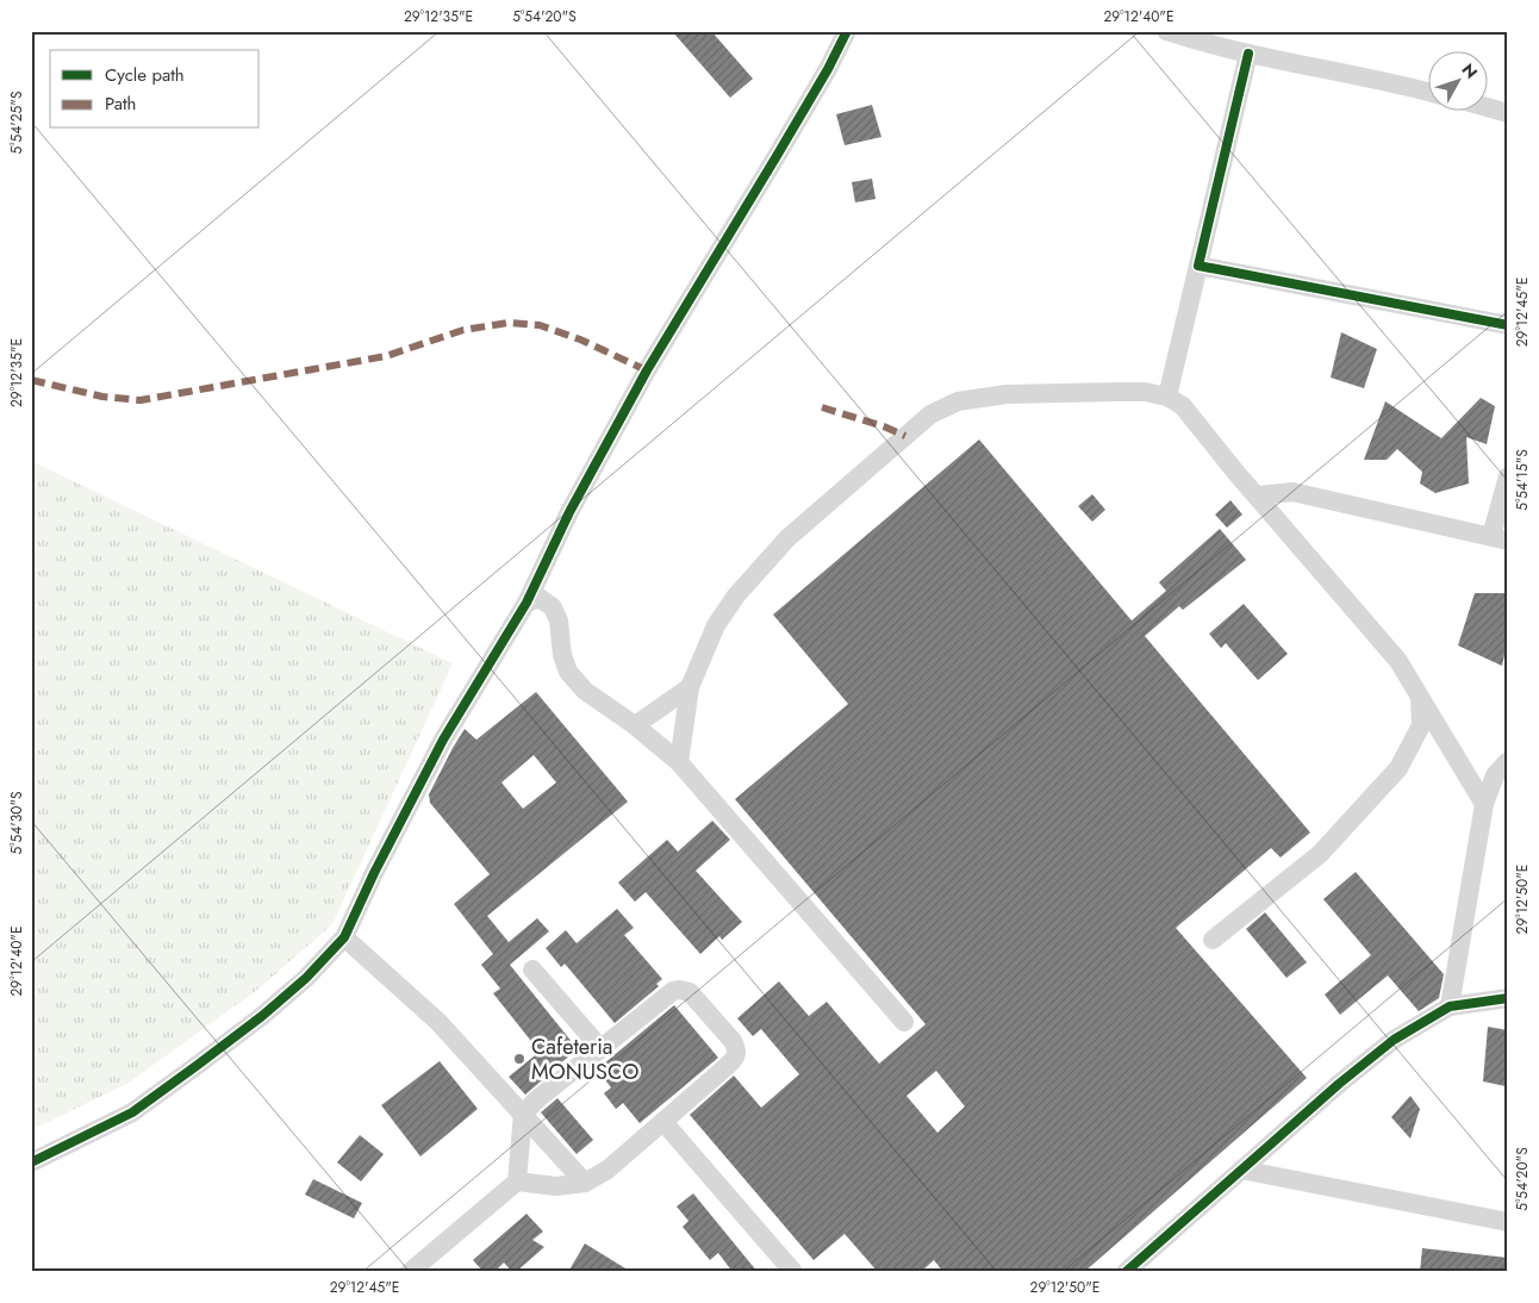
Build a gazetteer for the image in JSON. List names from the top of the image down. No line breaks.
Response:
{"places":["Cafeteria MONUSCO"],"legend":["Cycle path","Path"],"north":"top right","coordinates":["29°12'35\"E","5°54'20\"S","29°12'40\"E","5°54'25\"S","29°12'45\"E","5°54'15\"S","5°54'30\"S","29°12'50\"E"]}
